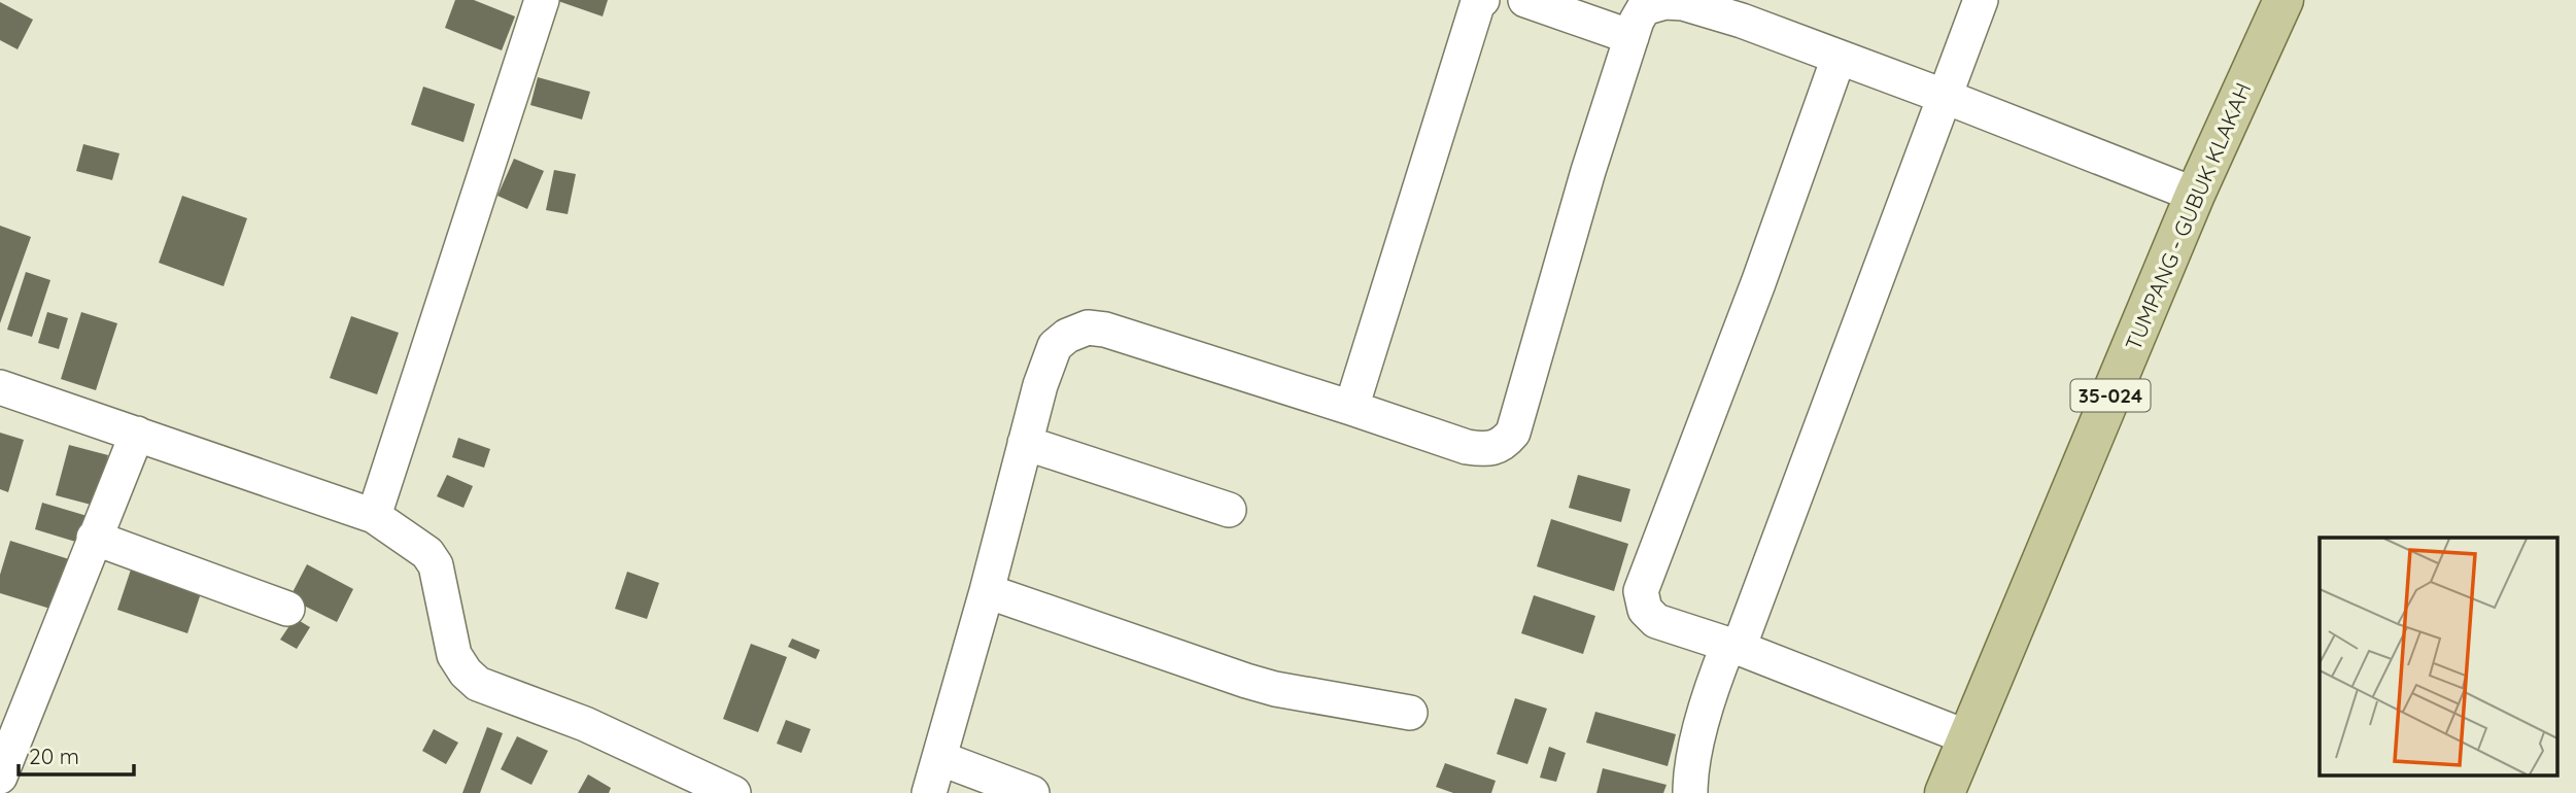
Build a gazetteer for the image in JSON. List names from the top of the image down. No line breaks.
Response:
{"streets":{"main road":["TUMPANG - GUBUK KLAKAH","35-024"]},"scale_bar":"20 m"}
